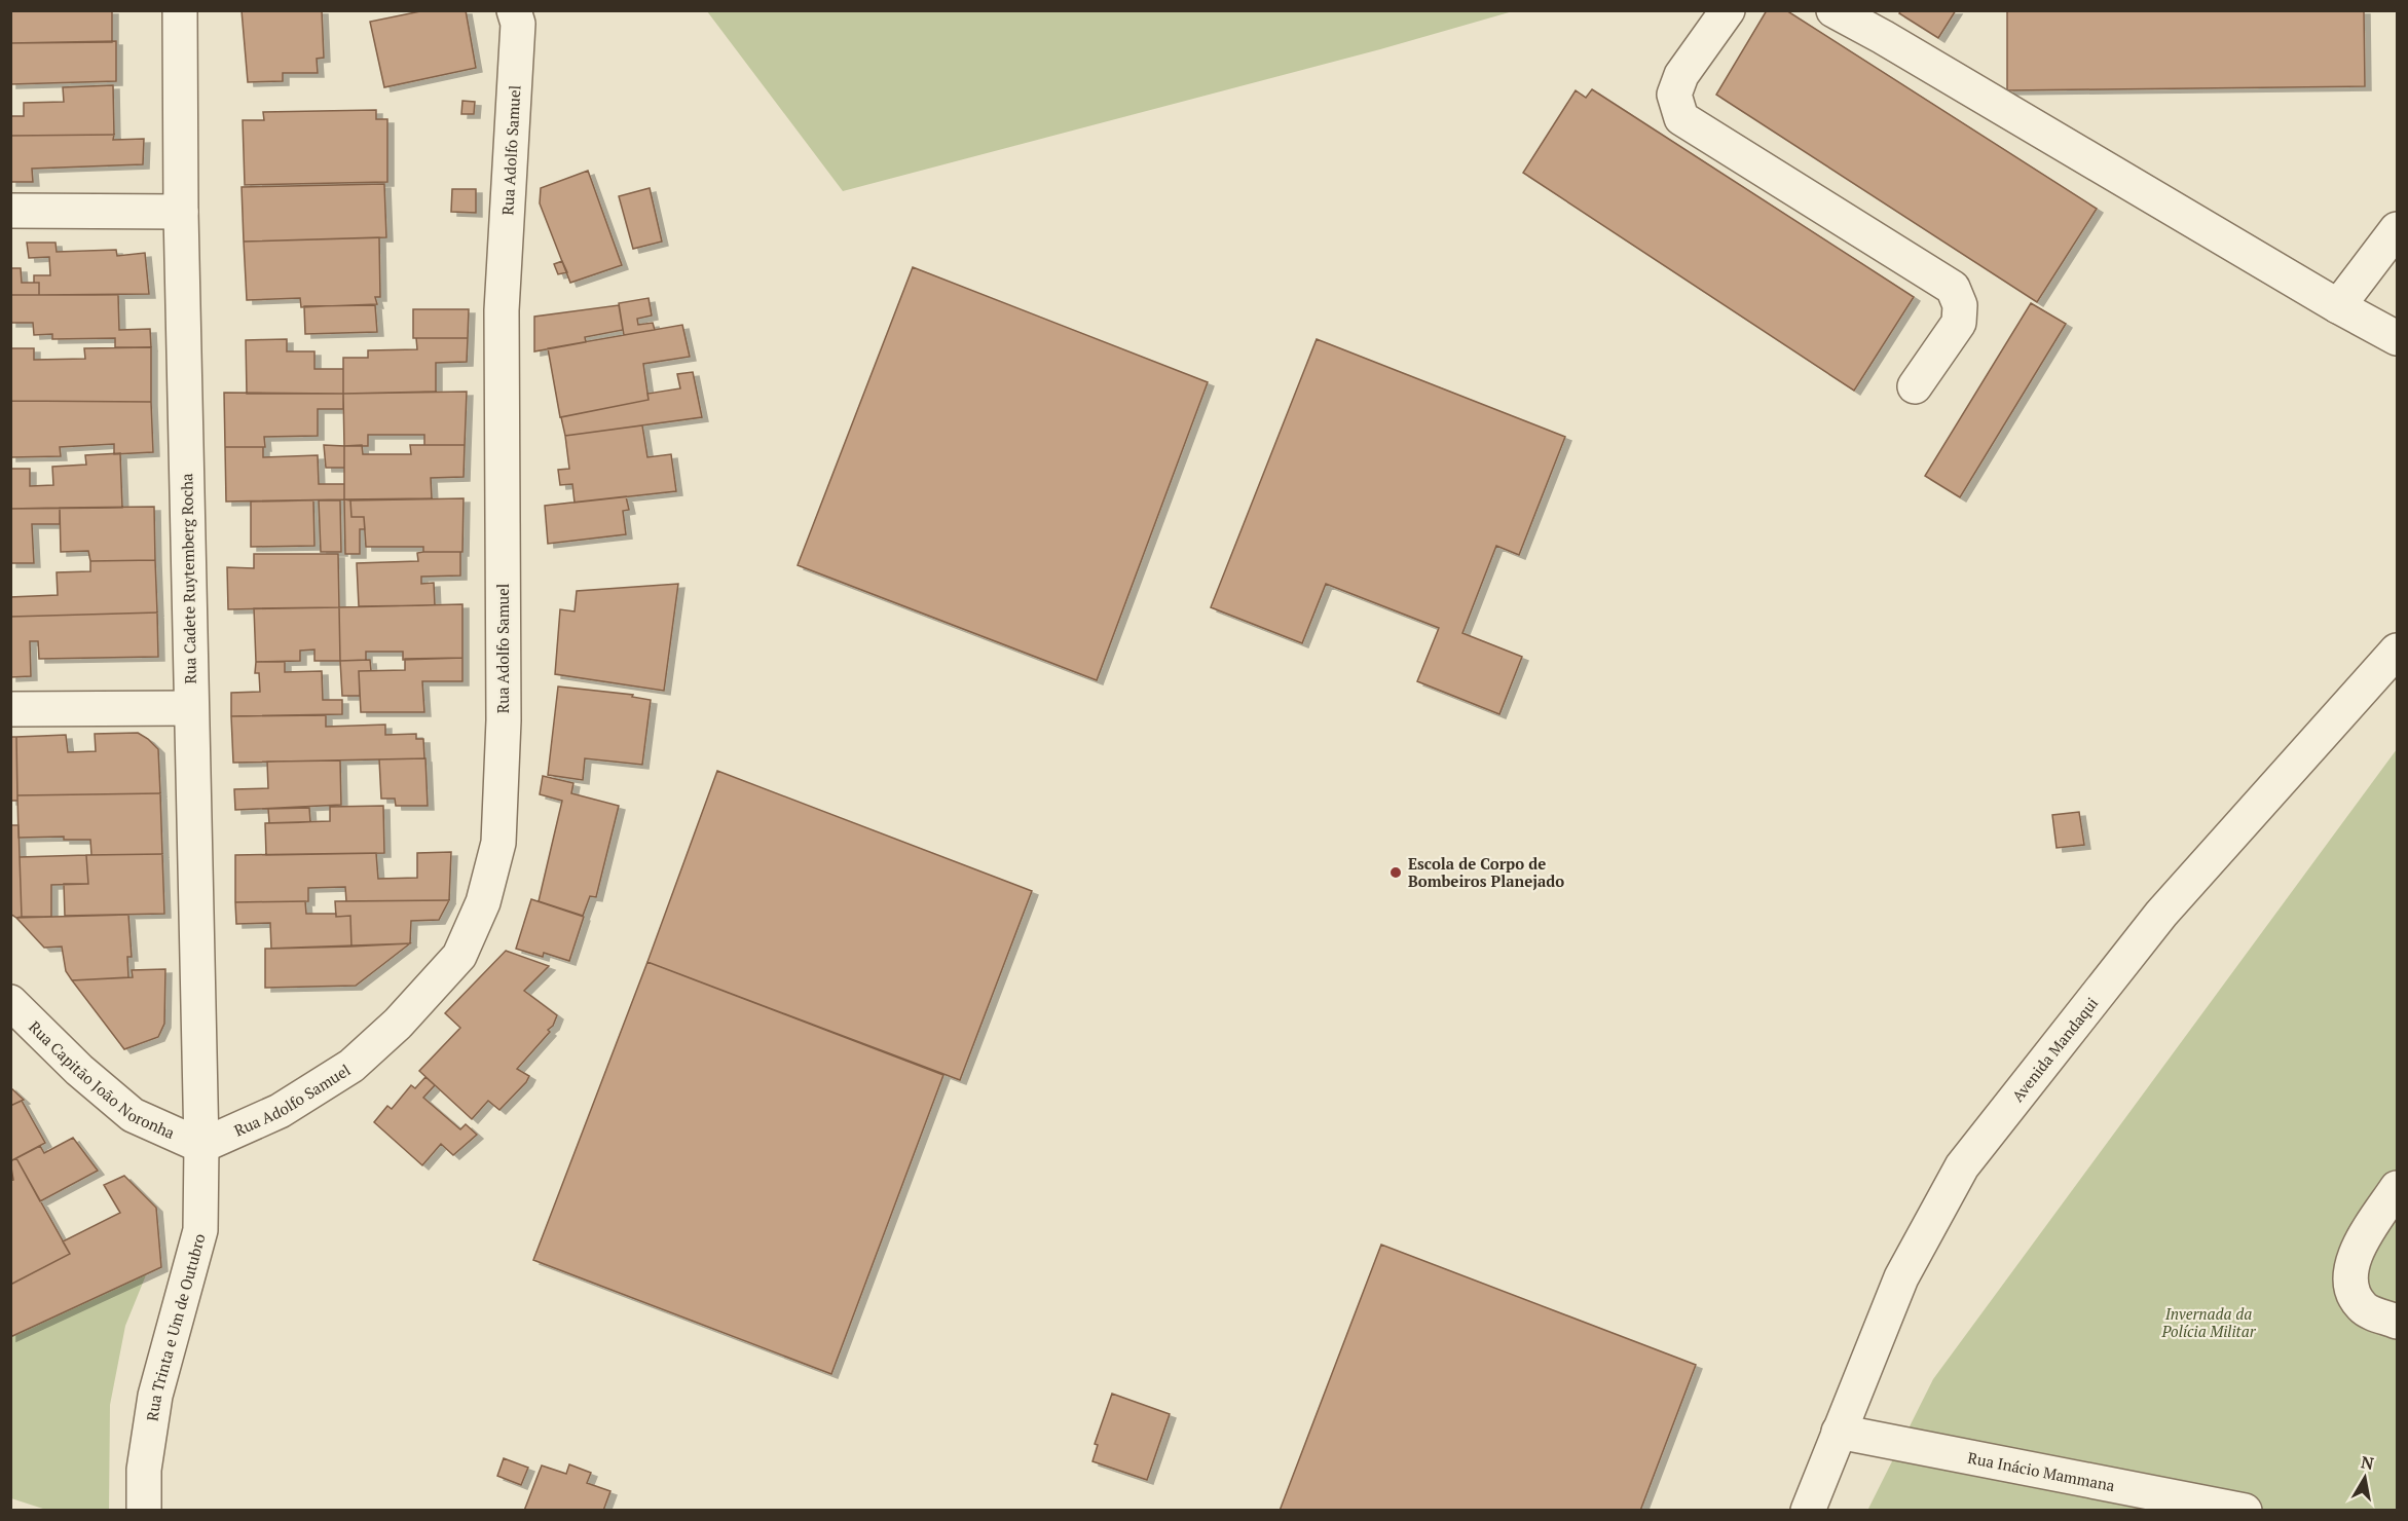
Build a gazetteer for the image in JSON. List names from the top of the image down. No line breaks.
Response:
{"streets":{"street":["Rua Adolfo Samuel","Rua Cadete Ruytemberg Rocha","Avenida Mandaqui","Rua Capitão João Noronha","Rua Trinta e Um de Outubro","Rua Inácio Mammana"]},"crossings":[["Rua Adolfo Samuel","Rua Cadete Ruytemberg Rocha"],["Rua Adolfo Samuel","Rua Capitão João Noronha"],["Rua Adolfo Samuel","Rua Trinta e Um de Outubro"],["Rua Cadete Ruytemberg Rocha","Rua Capitão João Noronha"],["Rua Cadete Ruytemberg Rocha","Rua Trinta e Um de Outubro"],["Avenida Mandaqui","Rua Inácio Mammana"],["Rua Capitão João Noronha","Rua Trinta e Um de Outubro"]],"parks":["Invernada da Polícia Militar"],"places":["Escola de Corpo de Bombeiros Planejado"],"north":"top"}
